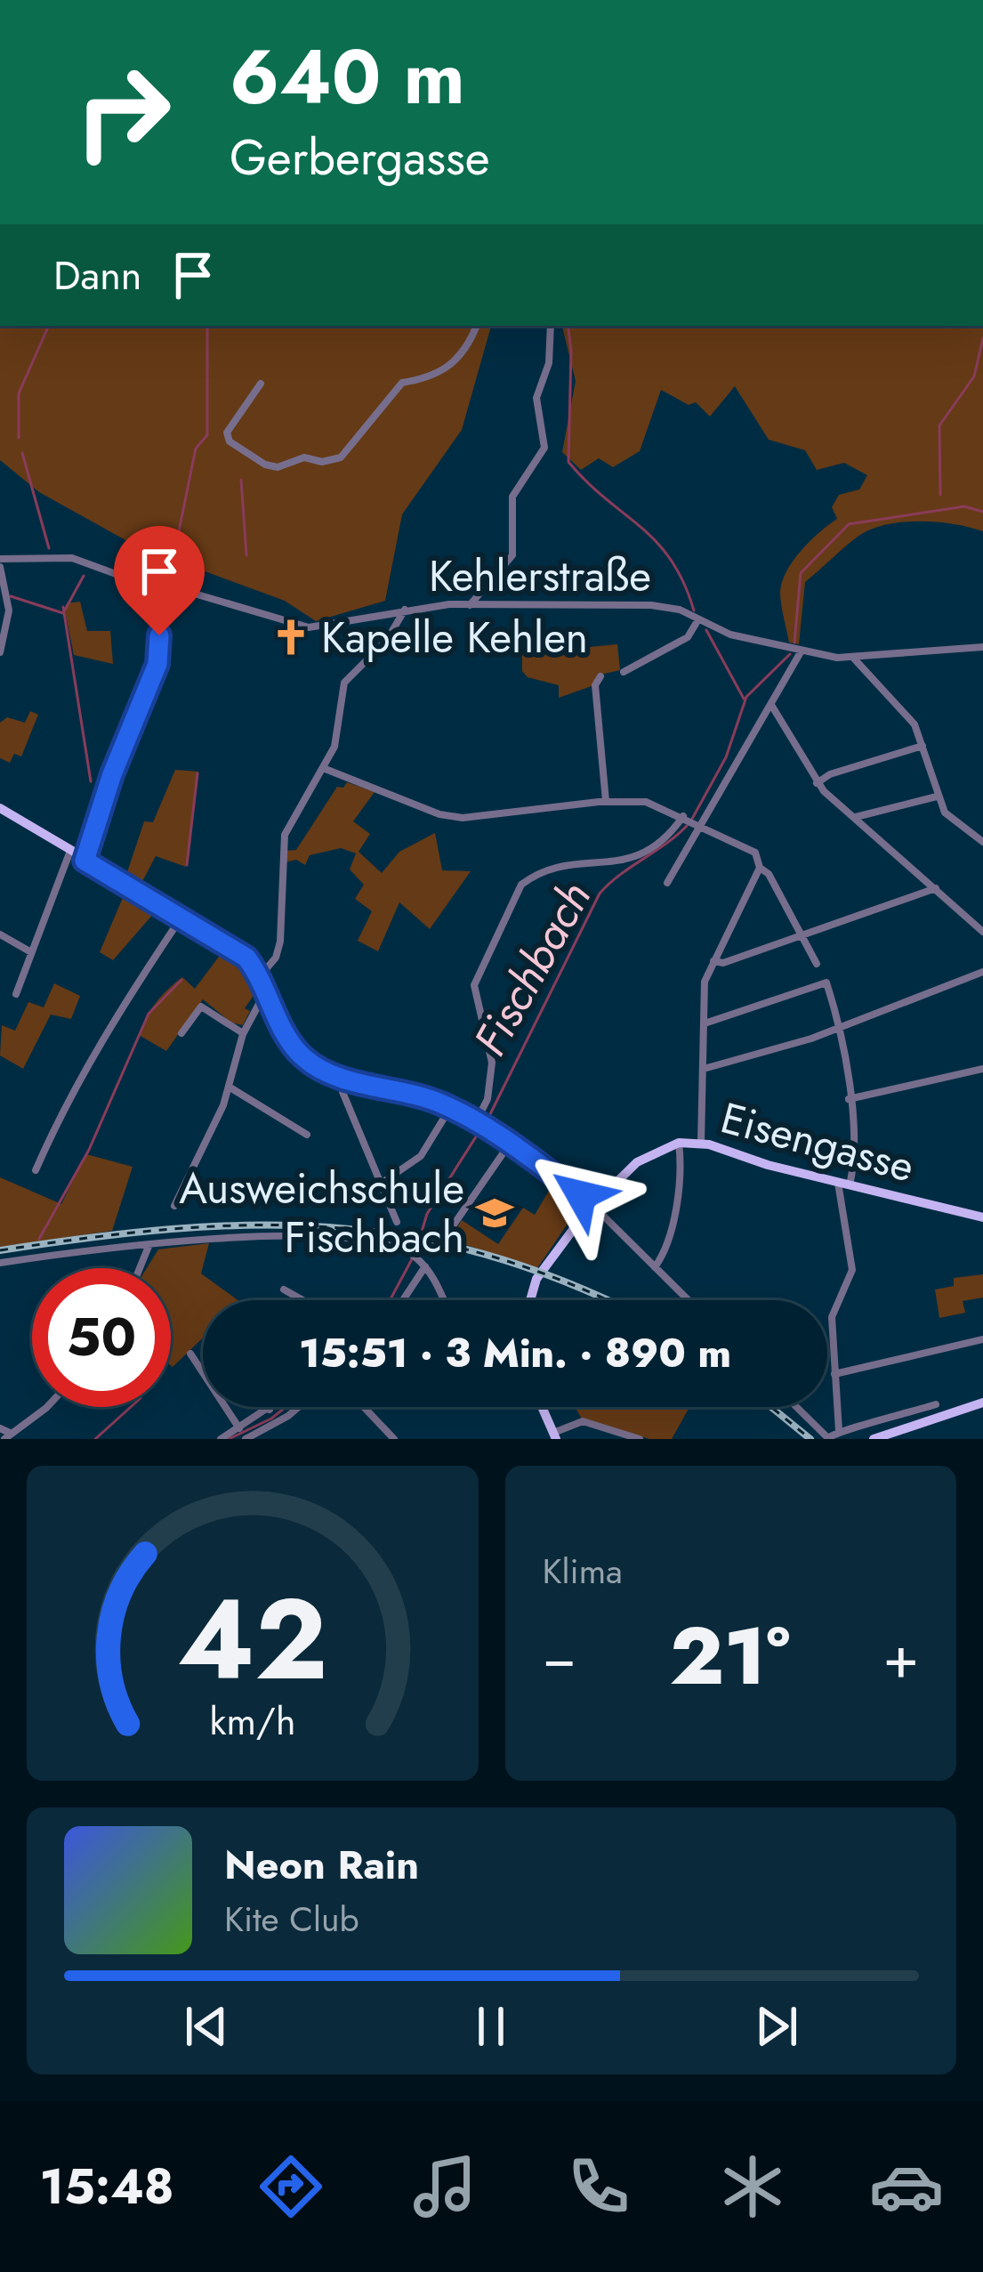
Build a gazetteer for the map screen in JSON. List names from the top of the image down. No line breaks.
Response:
{"streets":{"main road":["Eisengasse"],"street":["Kehlerstraße"]},"water":["Fischbach"],"places":{"church":["Kapelle Kehlen"],"school or university":["Ausweichschule Fischbach"]},"page":{"turn":["640 m","Gerbergasse"],"then":"Dann","limit":"50","trip":"15:51 · 3 Min. · 890 m","tile":"Klima","heat":["−","21°","+"],"song":["Neon Rain","Kite Club"],"tabs":"15:48","gauge":["42","km/h"]}}
